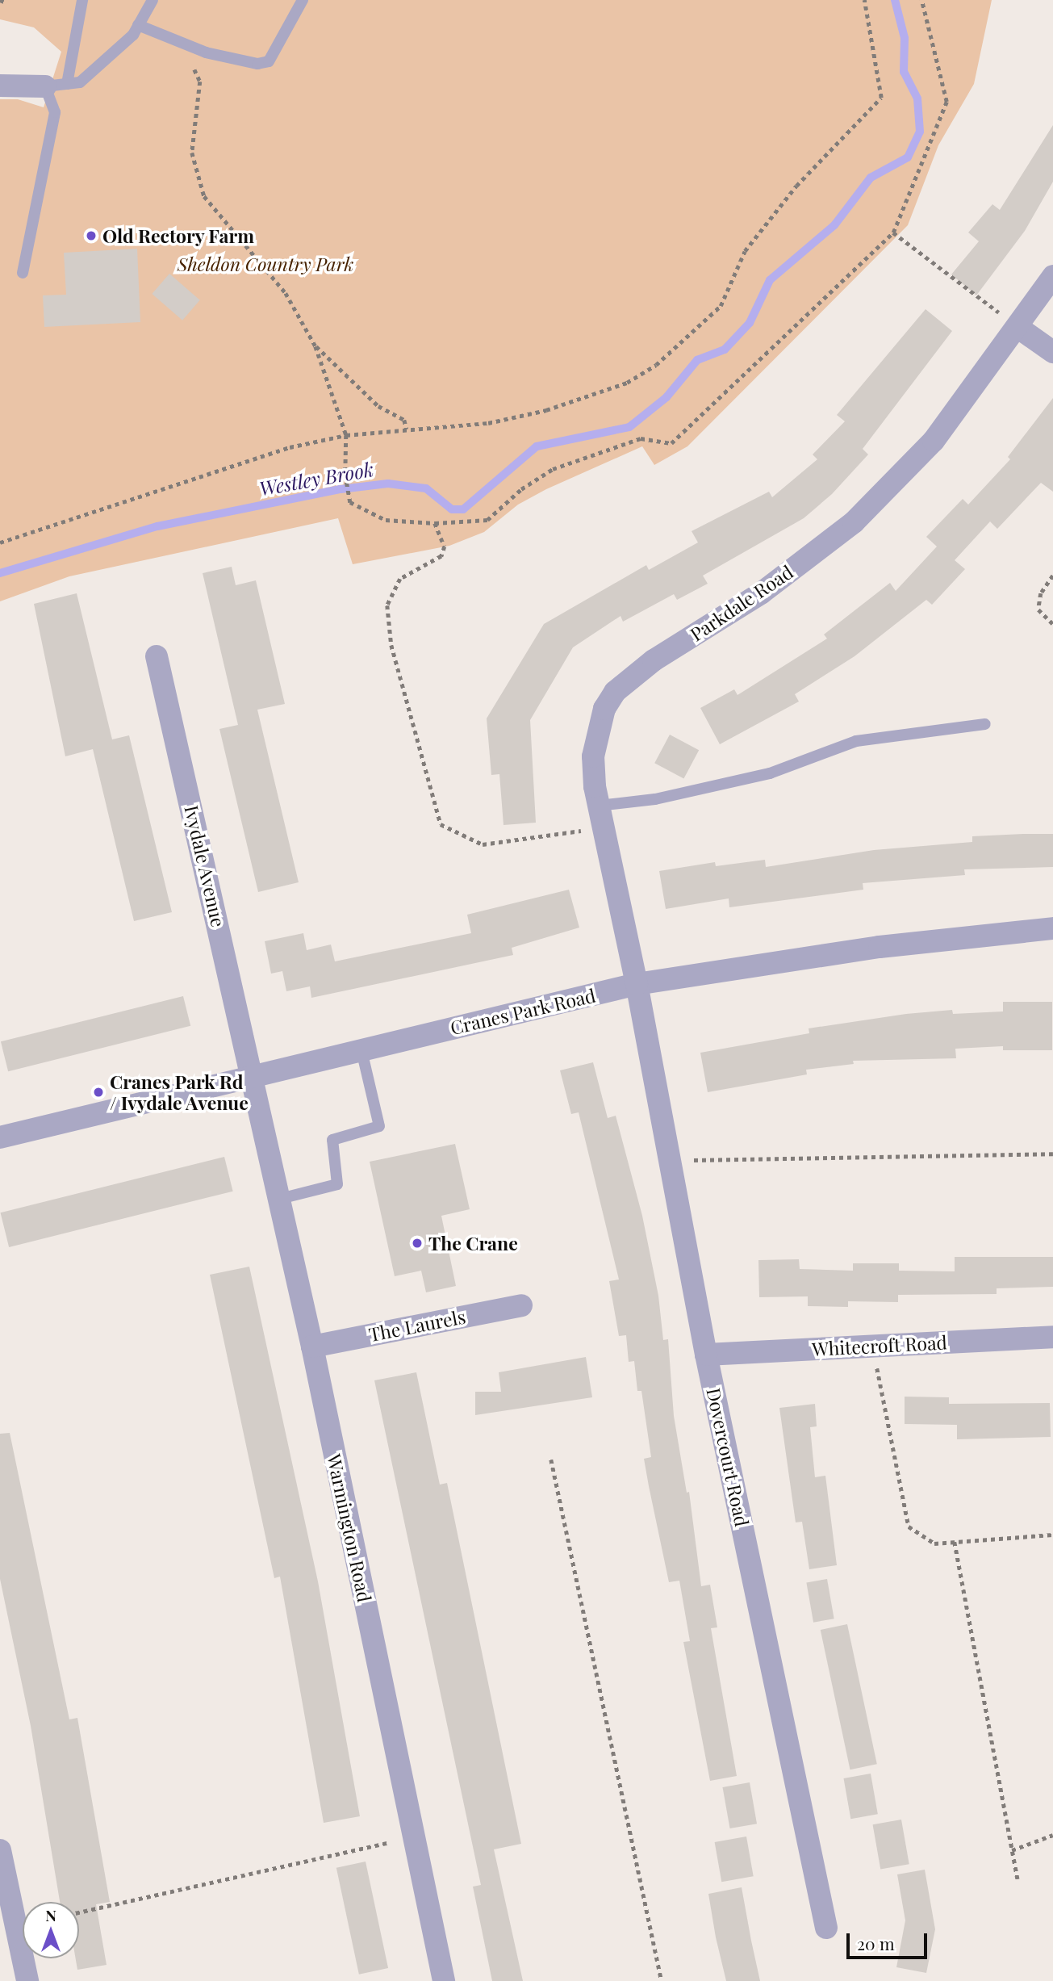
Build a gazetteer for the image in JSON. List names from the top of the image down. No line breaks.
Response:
{"streets":{"street":["Parkdale Road","Ivydale Avenue","Cranes Park Road","The Laurels","Whitecroft Road","Dovercourt Road","Warmington Road"]},"crossings":[["Parkdale Road","Cranes Park Road"],["Parkdale Road","Dovercourt Road"],["Ivydale Avenue","Cranes Park Road"],["Ivydale Avenue","Warmington Road"],["Cranes Park Road","Dovercourt Road"],["Cranes Park Road","Warmington Road"],["The Laurels","Warmington Road"],["Whitecroft Road","Dovercourt Road"]],"water":["Westley Brook"],"parks":["Sheldon Country Park"],"places":["Old Rectory Farm","Cranes Park Rd / Ivydale Avenue","The Crane"],"scale_bar":"20 m","north":"top"}
